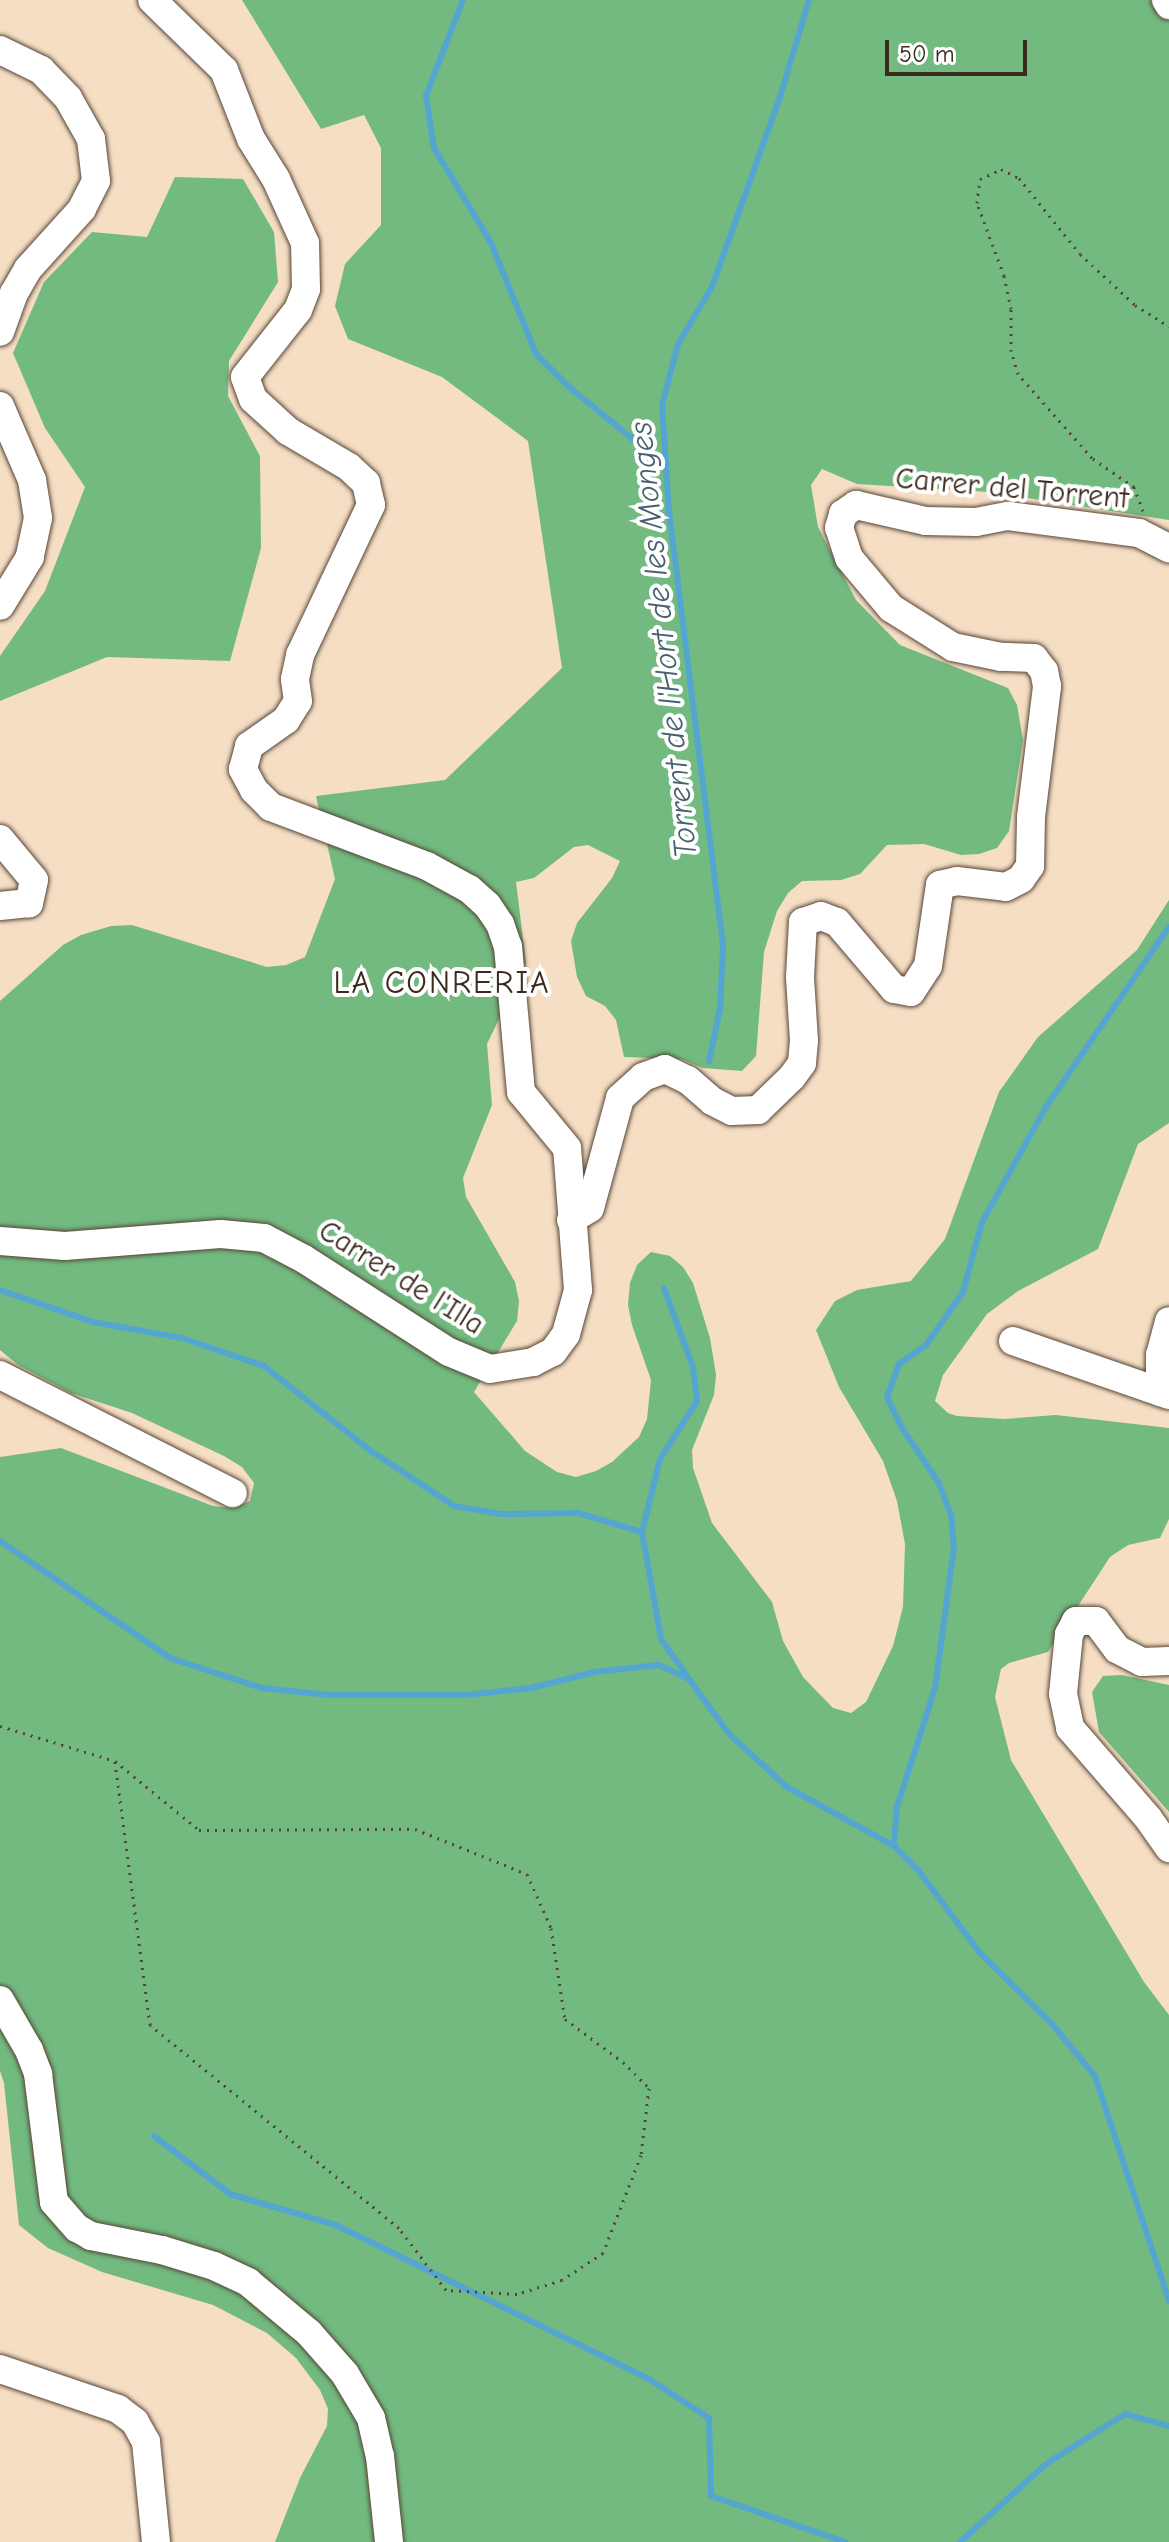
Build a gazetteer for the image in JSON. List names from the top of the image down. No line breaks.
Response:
{"streets":{"street":["Carrer del Torrent","Carrer de l'Illa"]},"crossings":[["Carrer del Torrent","Carrer de l'Illa"]],"districts":["LA CONRERIA"],"water":["Torrent de l'Hort de les Monges"],"scale_bar":"50 m"}
